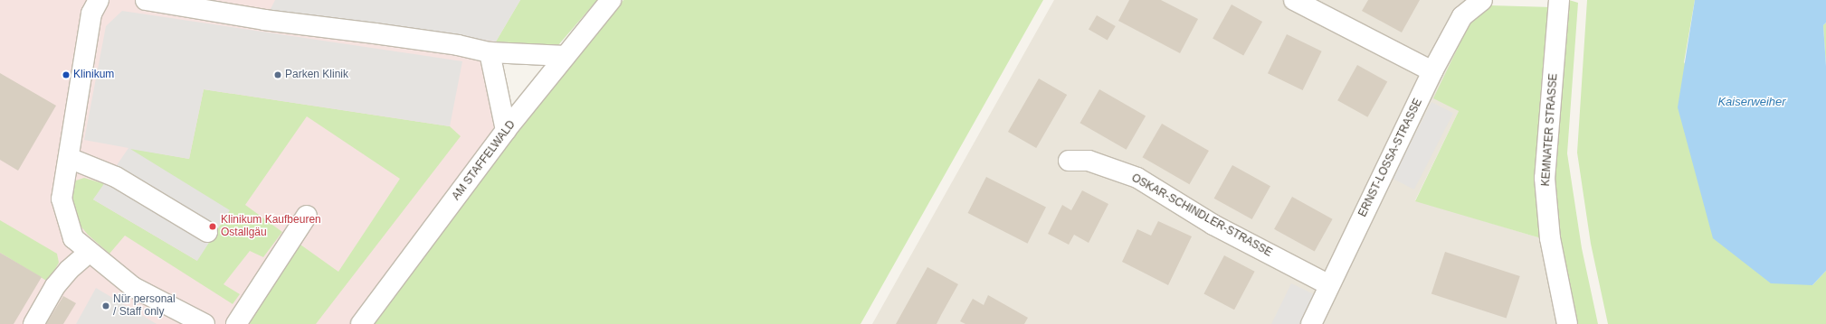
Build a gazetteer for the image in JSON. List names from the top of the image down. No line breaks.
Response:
{"streets":{"street":["KEMNATER STRASSE","ERNST-LOSSA-STRASSE","AM STAFFELWALD","OSKAR-SCHINDLER-STRASSE"]},"crossings":[["ERNST-LOSSA-STRASSE","OSKAR-SCHINDLER-STRASSE"]],"water":["Kaiserweiher"],"places":["Klinikum","Parken Klinik","Klinikum Kaufbeuren Ostallgäu","Nür personal / Staff only"]}
